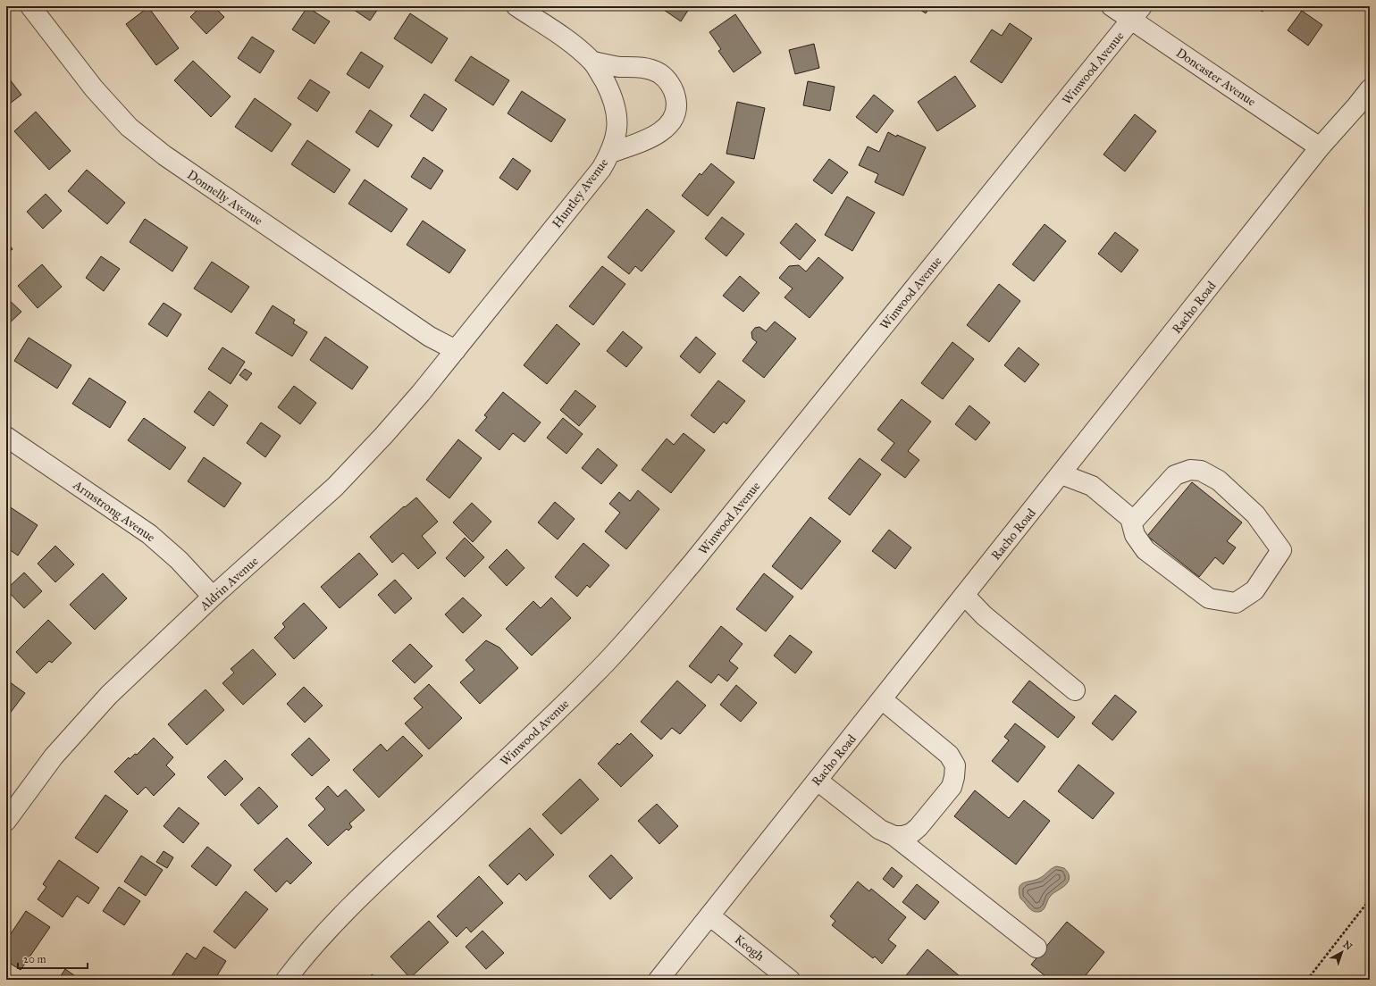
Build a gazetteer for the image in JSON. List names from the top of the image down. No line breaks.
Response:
{"streets":{"street":["Winwood Avenue","Doncaster Avenue","Huntley Avenue","Donnelly Avenue","Racho Road","Armstrong Avenue","Aldrin Avenue","Keogh"]},"crossings":[["Winwood Avenue","Doncaster Avenue"],["Doncaster Avenue","Racho Road"],["Huntley Avenue","Donnelly Avenue"],["Huntley Avenue","Aldrin Avenue"],["Donnelly Avenue","Aldrin Avenue"],["Racho Road","Keogh"],["Armstrong Avenue","Aldrin Avenue"]],"scale_bar":"20 m","north":"top right"}
